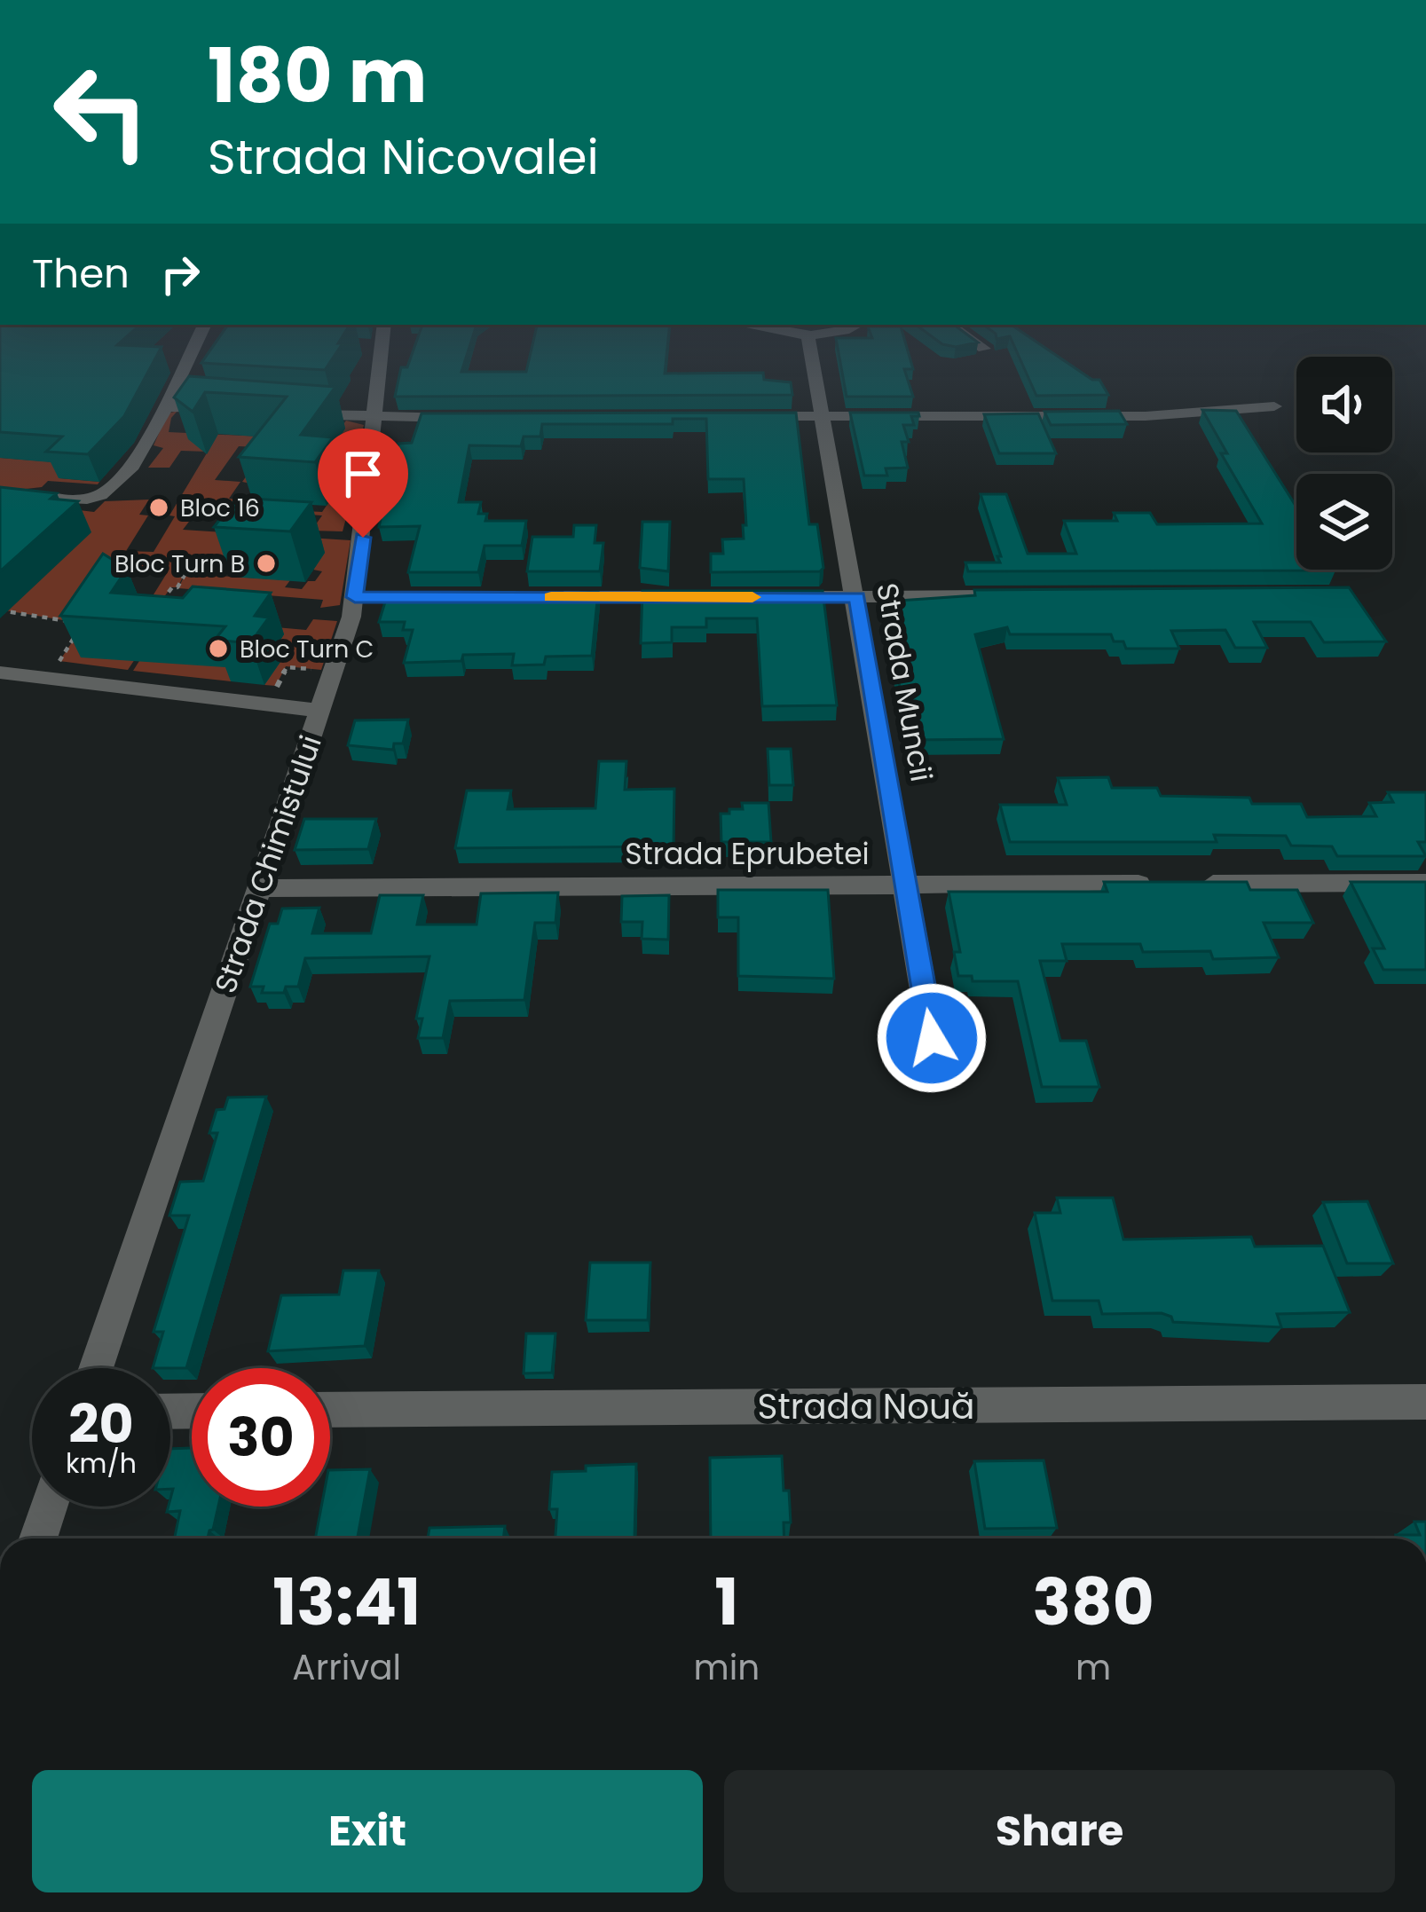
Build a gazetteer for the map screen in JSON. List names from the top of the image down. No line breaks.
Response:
{"streets":{"street":["Strada Muncii","Strada Eprubetei","Strada Chimistului","Strada Nouă"]},"crossings":[["Strada Muncii","Strada Eprubetei"],["Strada Eprubetei","Strada Chimistului"]],"places":["Bloc 16","Bloc Turn B","Bloc Turn C"],"page":{"turn":["180 m","Strada Nicovalei"],"then":"Then","speed":"20 km/h","limit":"30","eta":["13:41","Arrival","1","min","380","m"],"buttons":["Exit","Share"]}}
